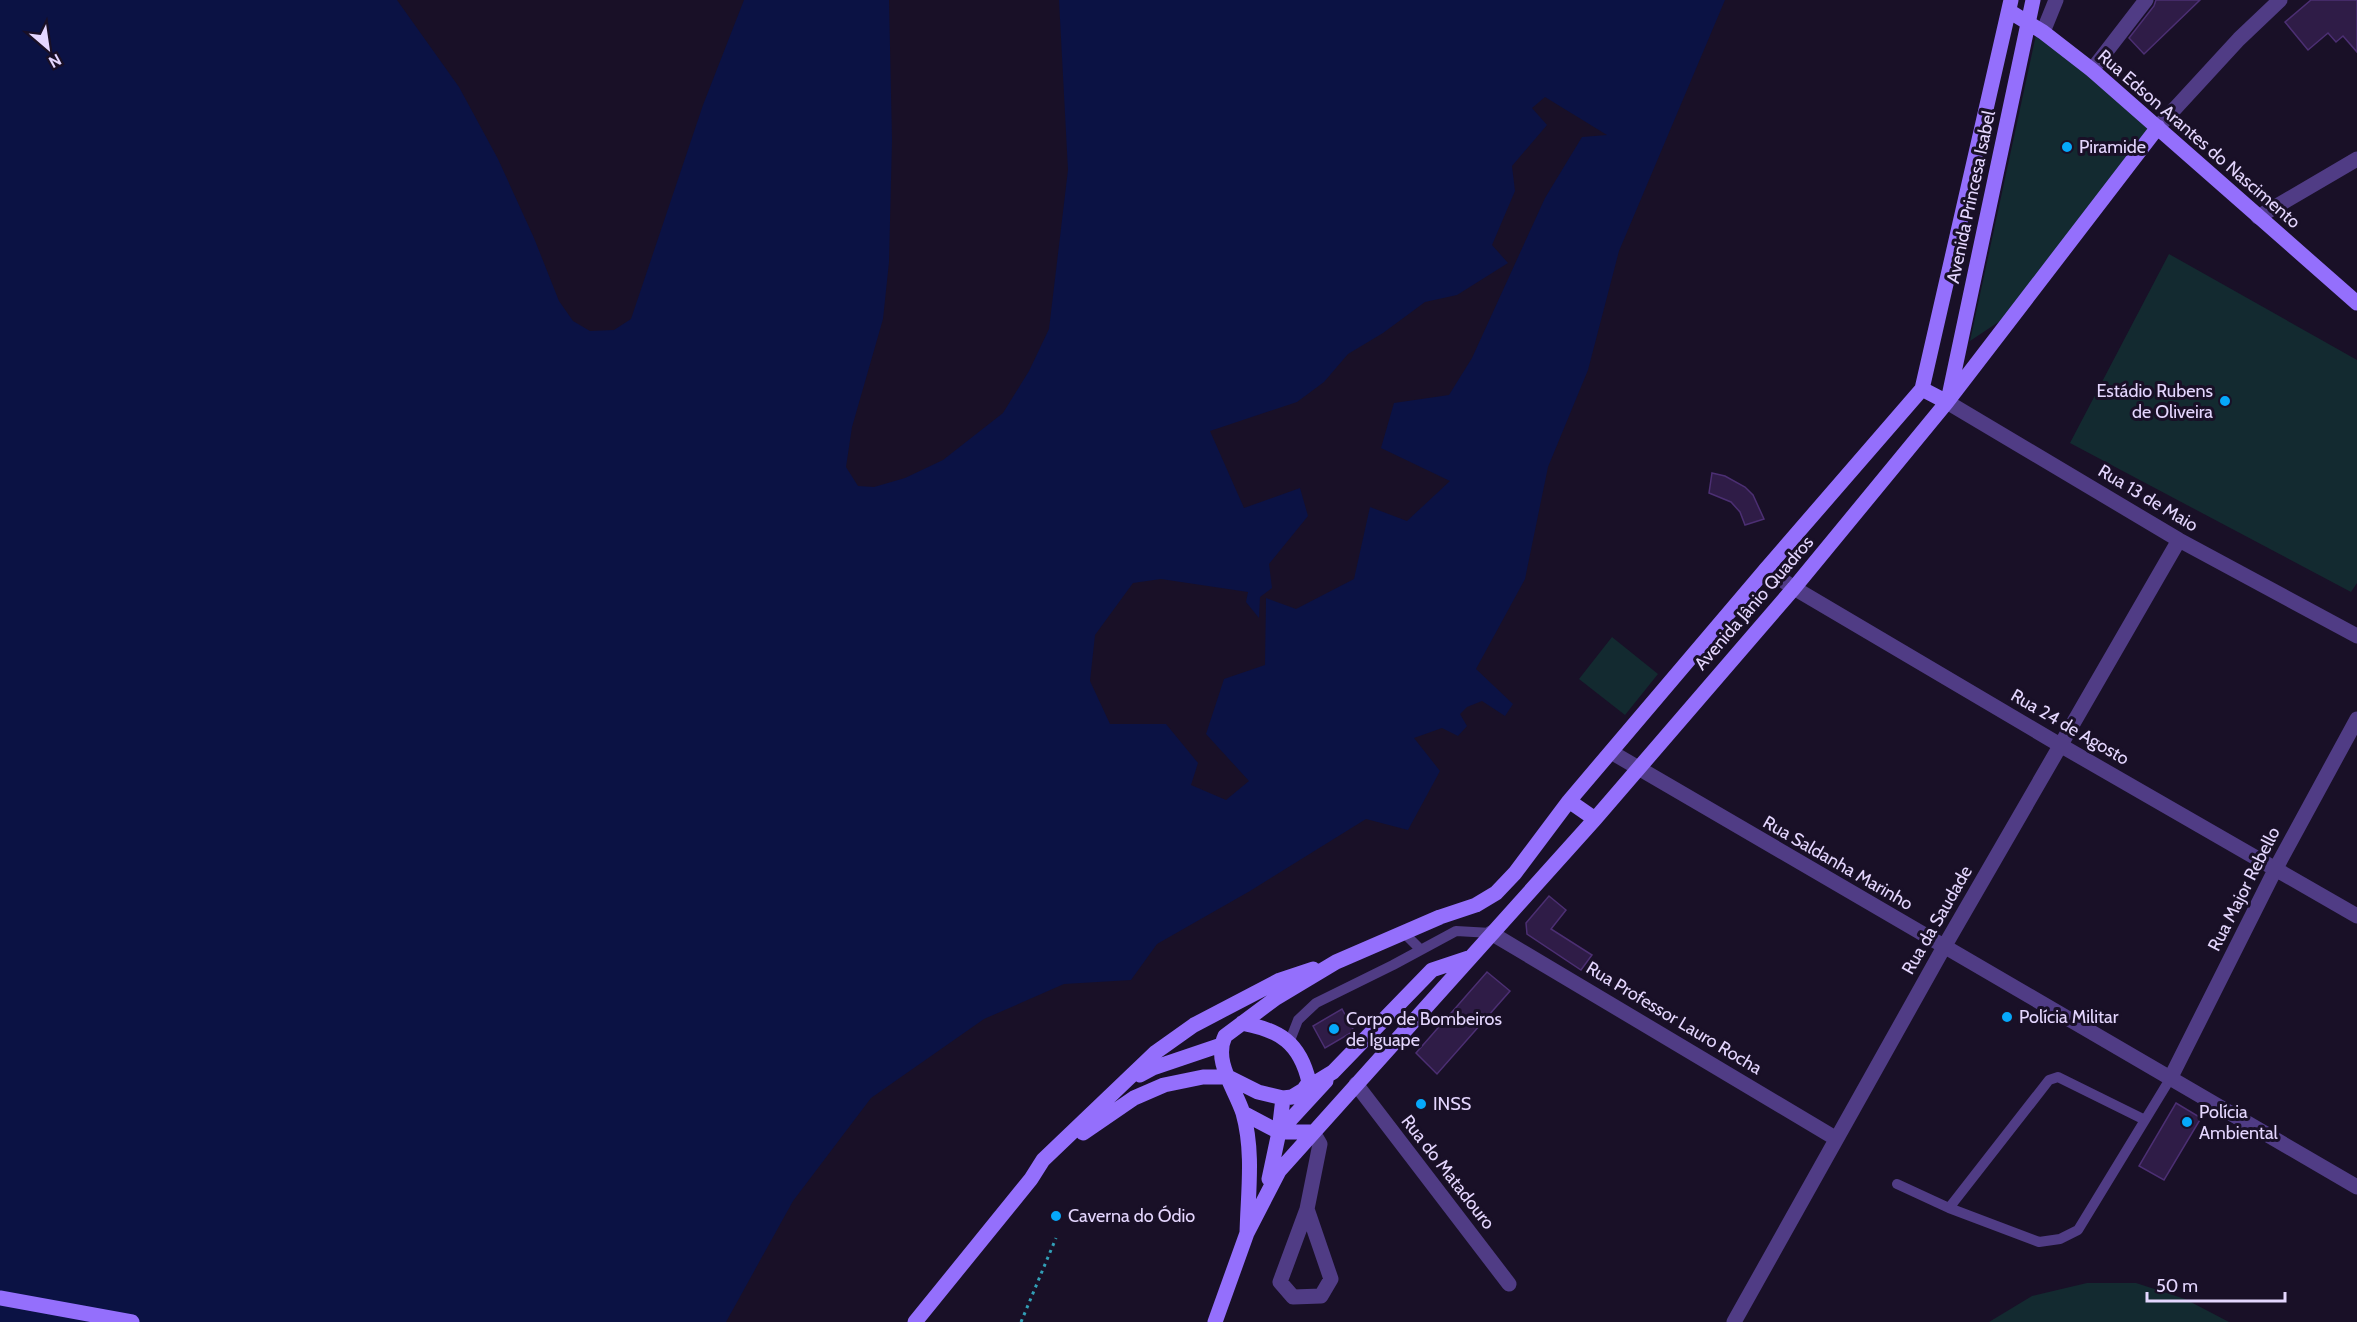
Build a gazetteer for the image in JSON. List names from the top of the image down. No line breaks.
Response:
{"streets":{"main road":["Rua Edson Arantes do Nascimento","Avenida Princesa Isabel","Rua 13 de Maio","Avenida Jânio Quadros"],"street":["Rua 24 de Agosto","Rua Saldanha Marinho","Rua Major Rebello","Rua da Saudade","Rua Professor Lauro Rocha","Rua do Matadouro"]},"crossings":[["Rua Edson Arantes do Nascimento","Avenida Princesa Isabel"],["Rua Edson Arantes do Nascimento","Avenida Jânio Quadros"],["Avenida Princesa Isabel","Rua 13 de Maio"],["Avenida Princesa Isabel","Avenida Jânio Quadros"],["Rua 13 de Maio","Avenida Jânio Quadros"],["Rua 13 de Maio","Rua da Saudade"],["Avenida Jânio Quadros","Rua 24 de Agosto"],["Avenida Jânio Quadros","Rua Saldanha Marinho"],["Avenida Jânio Quadros","Rua Professor Lauro Rocha"],["Avenida Jânio Quadros","Rua do Matadouro"],["Rua 24 de Agosto","Rua Major Rebello"],["Rua 24 de Agosto","Rua da Saudade"],["Rua Saldanha Marinho","Rua Major Rebello"],["Rua Saldanha Marinho","Rua da Saudade"],["Rua da Saudade","Rua Professor Lauro Rocha"]],"places":["Piramide","Estádio Rubens de Oliveira","Polícia Militar","Corpo de Bombeiros de Iguape","INSS","Polícia Ambiental","Caverna do Ódio"],"scale_bar":"50 m","north":"bottom right"}
